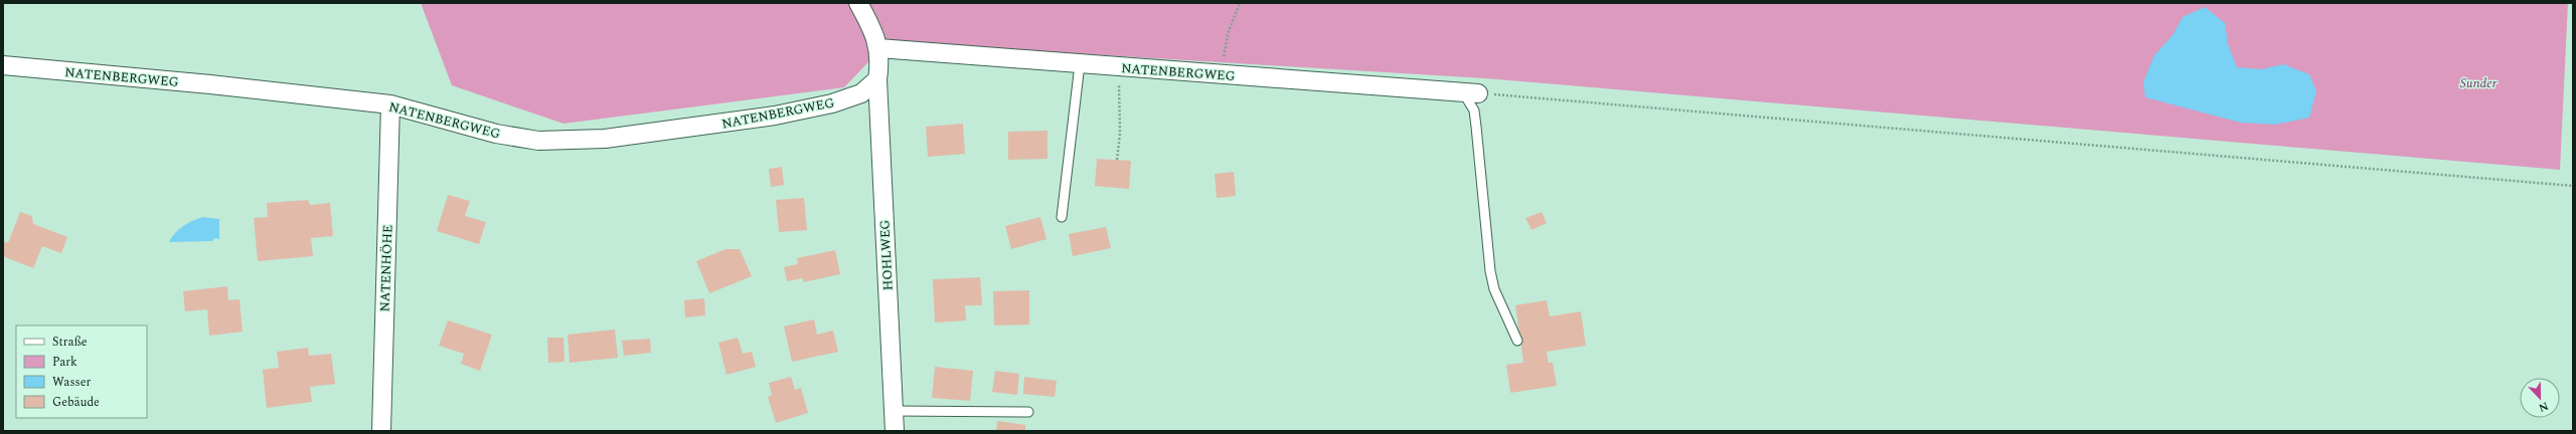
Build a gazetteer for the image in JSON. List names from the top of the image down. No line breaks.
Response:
{"streets":{"street":["NATENBERGWEG","HOHLWEG","NATENHÖHE"]},"crossings":[["NATENBERGWEG","HOHLWEG"],["NATENBERGWEG","NATENHÖHE"]],"parks":["Sunder"],"legend":["Straße","Park","Wasser","Gebäude"],"north":"bottom"}
